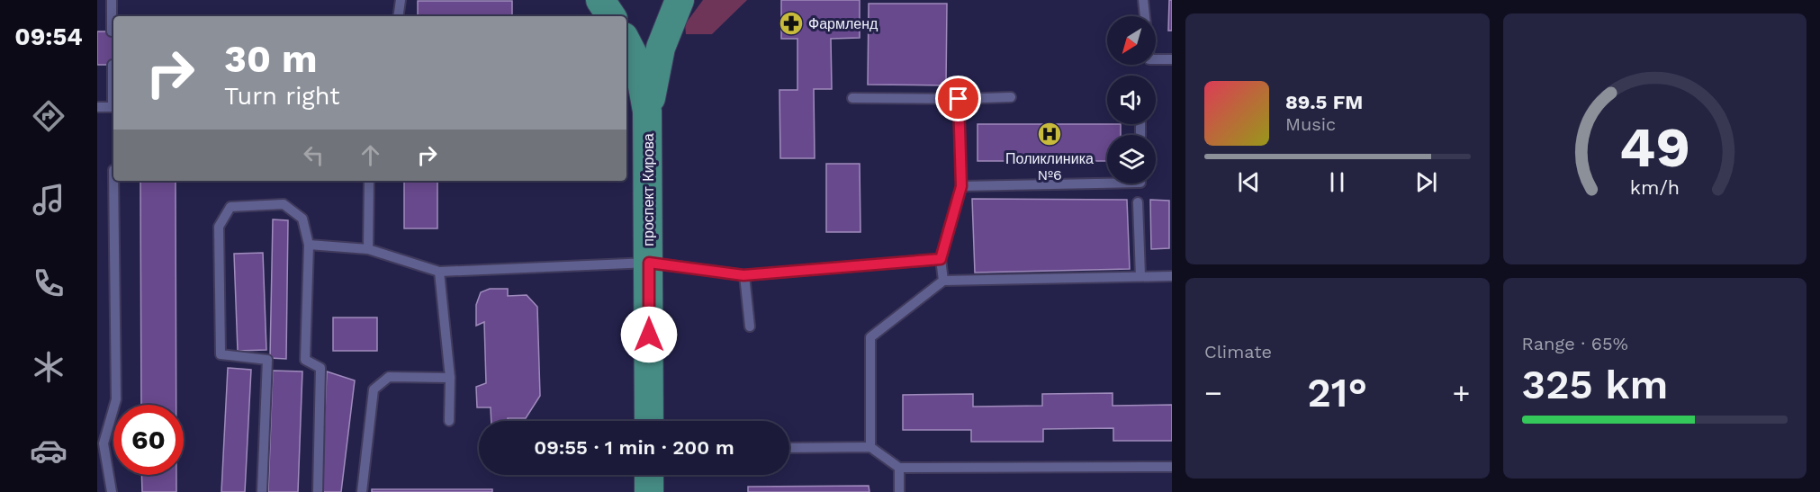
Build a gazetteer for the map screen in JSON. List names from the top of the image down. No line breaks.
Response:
{"streets":{"main road":["проспект Кирова"]},"places":{"pharmacy":["Фармленд"],"hospital":["Поликлиника №6"]},"north":"bottom left","page":{"tabs":"09:54","turn":["30 m","Turn right"],"song":["89.5 FM","Music"],"tile":["Climate",["Range · 65%","325 km"]],"heat":["−","21°","+"],"limit":"60","trip":"09:55 · 1 min · 200 m","gauge":["49","km/h"]}}
